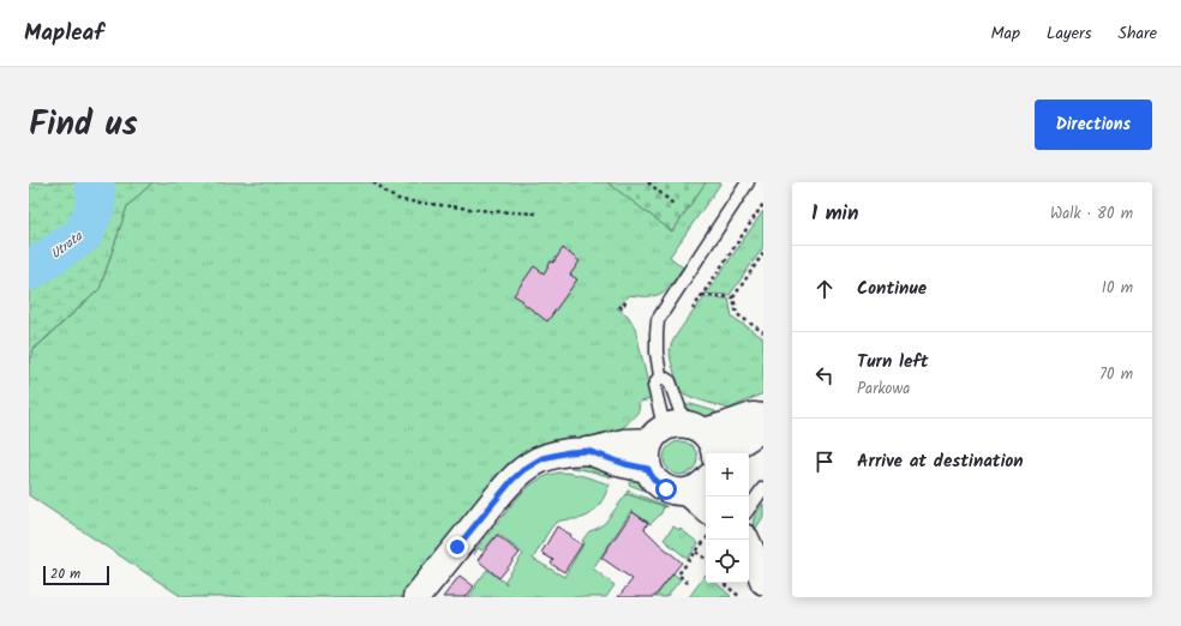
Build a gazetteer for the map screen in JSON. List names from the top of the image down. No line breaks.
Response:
{"water":["Utrata"],"scale_bar":"20 m","page":{"header":"Mapleaf","nav":["Map","Layers","Share"],"title":"Find us","buttons":"Directions","heading":["1 min","Walk · 80 m"],"list":[["Continue","10 m"],["Turn left","Parkowa","70 m"],"Arrive at destination"],"map_buttons":["+","−"],"scale":"20 m"}}
